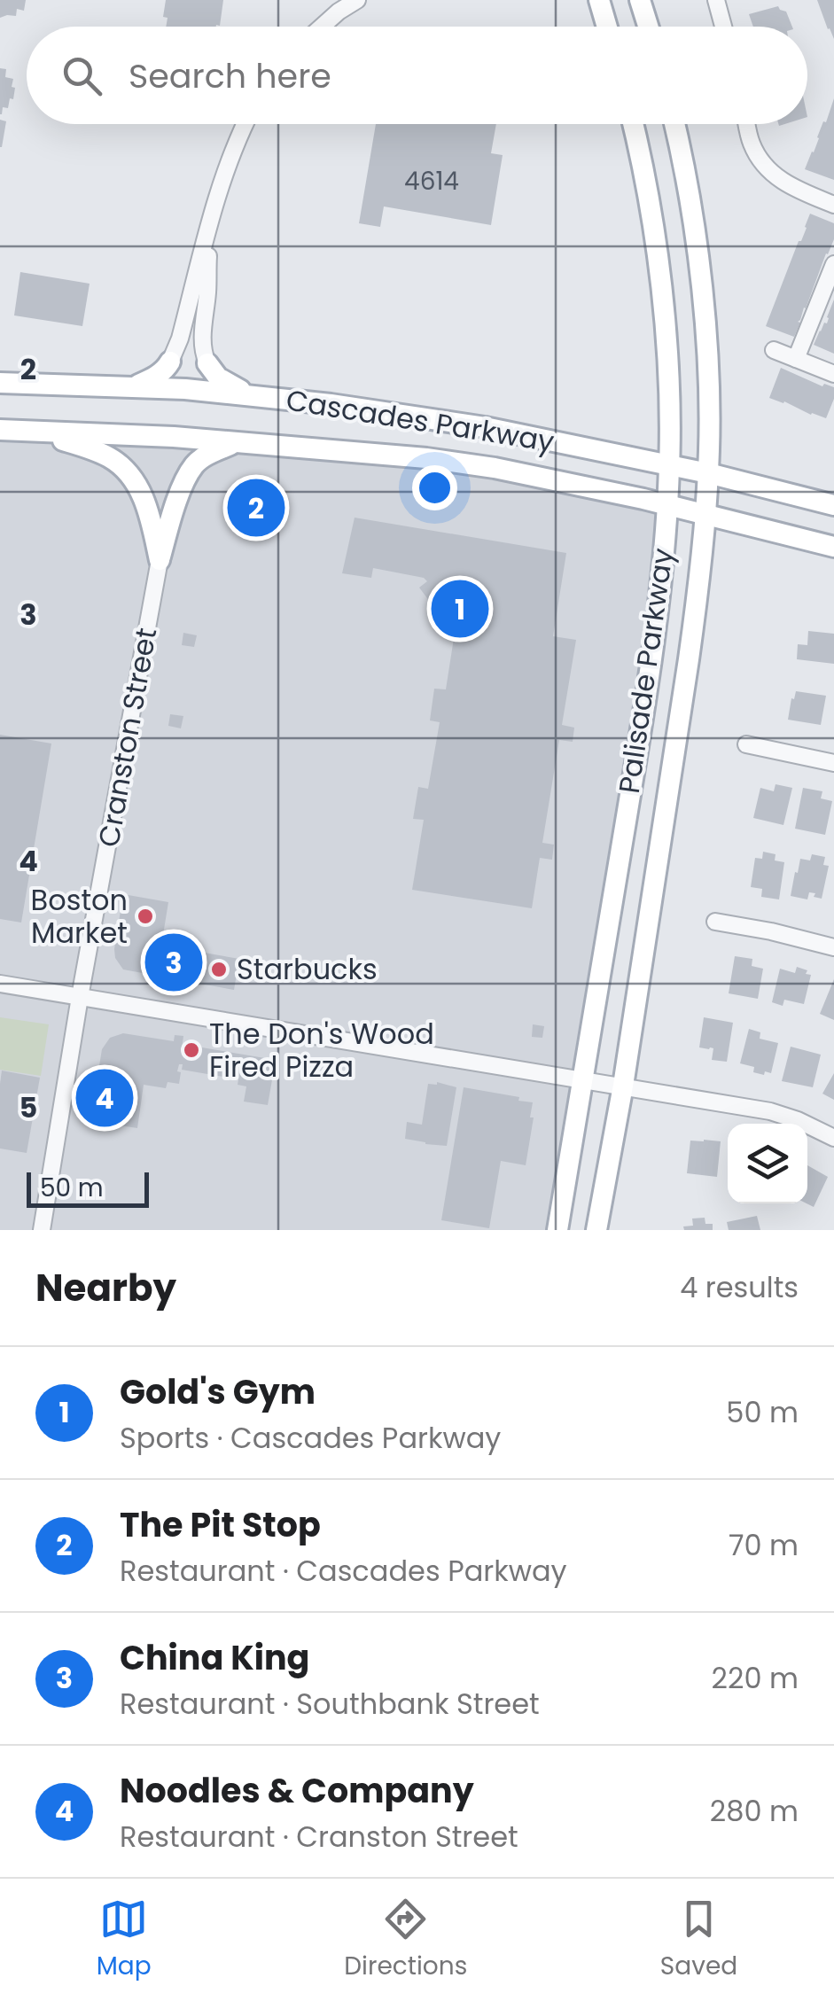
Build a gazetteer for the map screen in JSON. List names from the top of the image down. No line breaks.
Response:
{"streets":{"main road":["Cascades Parkway","Palisade Parkway"],"street":["Cranston Street"]},"crossings":[["Cascades Parkway","Palisade Parkway"]],"places":["Boston Market","Starbucks","The Don's Wood Fired Pizza"],"house_numbers":["4614"],"scale_bar":"50 m","page":{"search":"Search here","pins":["2","1","3","4"],"scale":"50 m","heading":["Nearby","4 results"],"list":[{"mark":"1","name":"Gold's Gym","note":"Sports · Cascades Parkway","value":"50 m"},{"mark":"2","name":"The Pit Stop","note":"Restaurant · Cascades Parkway","value":"70 m"},{"mark":"3","name":"China King","note":"Restaurant · Southbank Street","value":"220 m"},{"mark":"4","name":"Noodles & Company","note":"Restaurant · Cranston Street","value":"280 m"}],"nav":["Map","Directions","Saved"]},"grid":{"rows":["2","3","4","5"]}}
